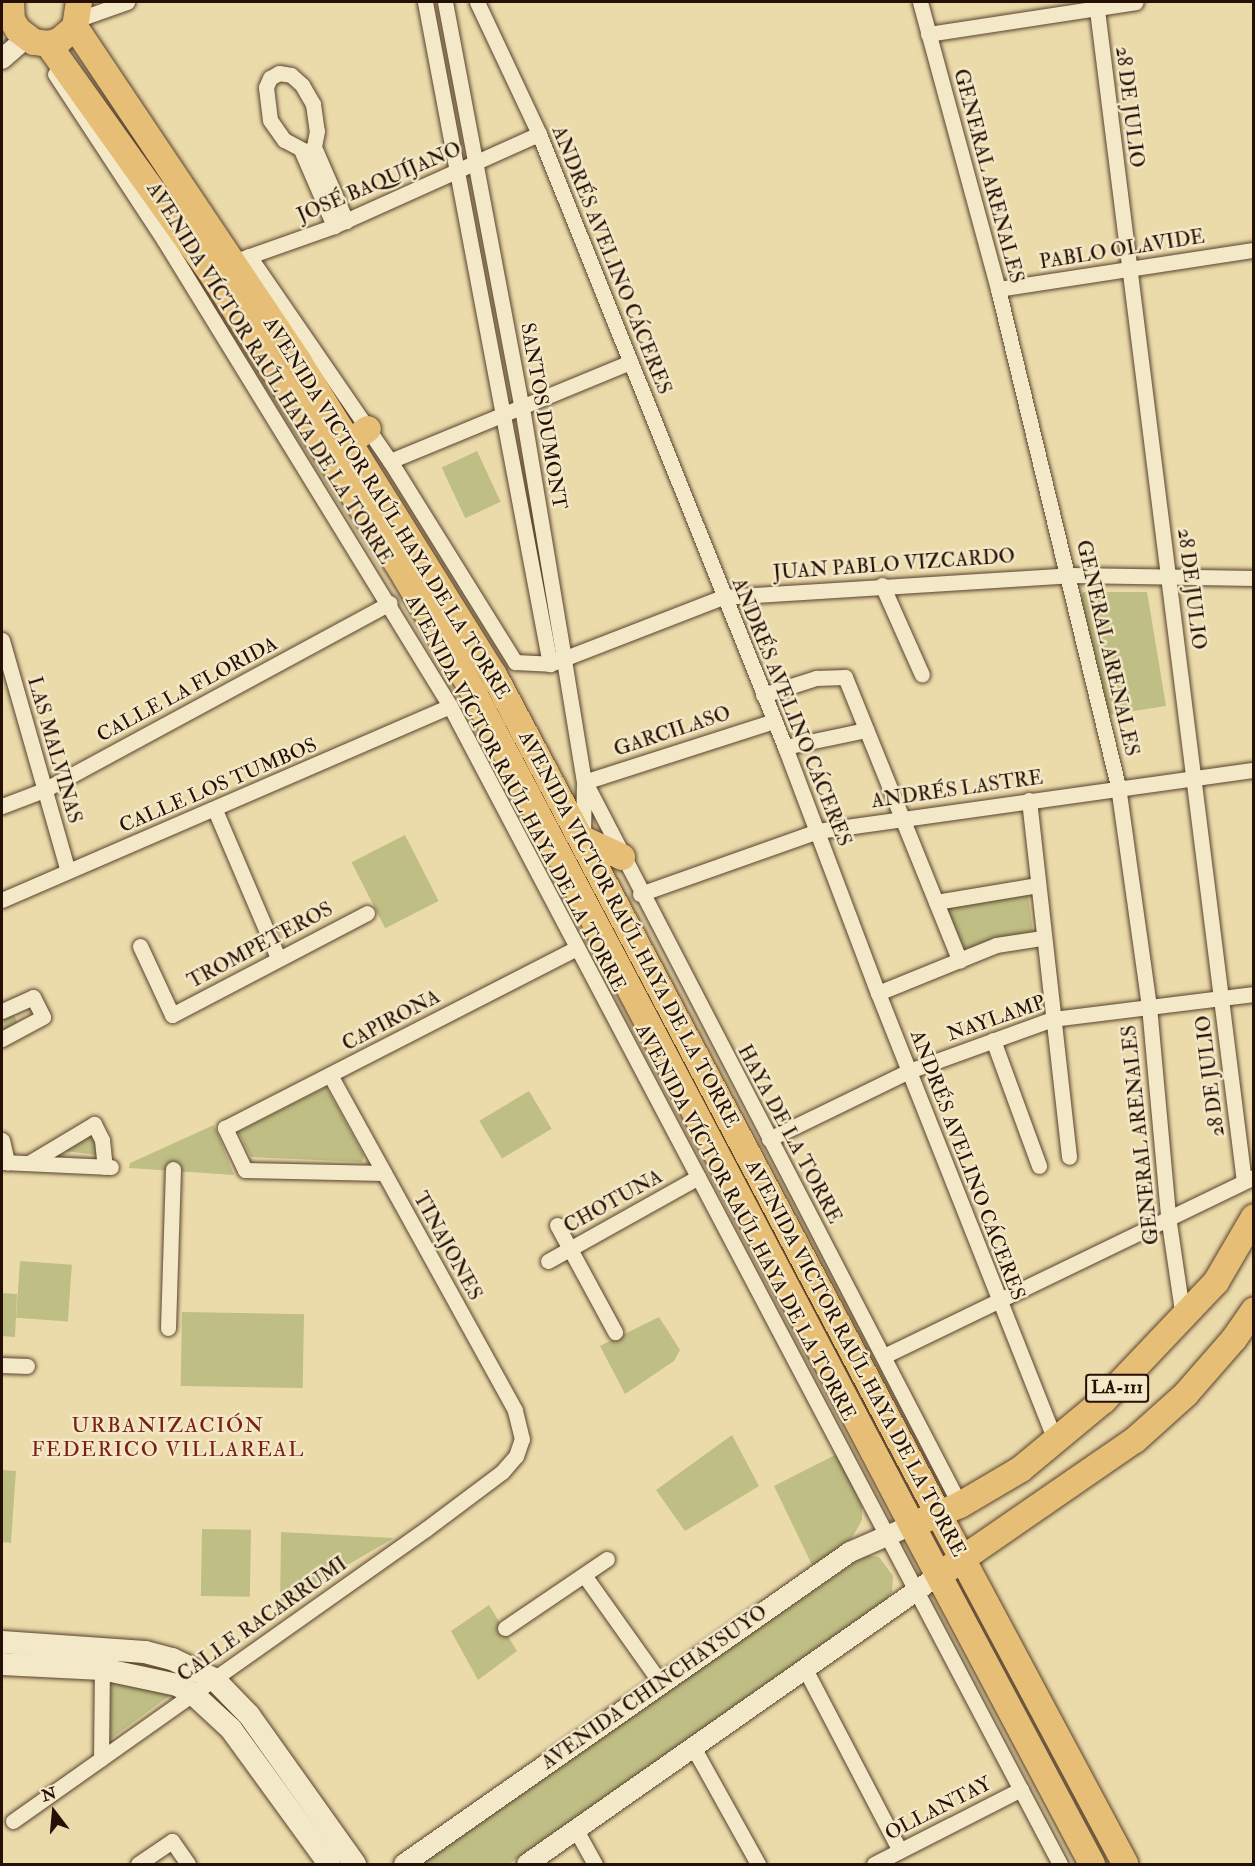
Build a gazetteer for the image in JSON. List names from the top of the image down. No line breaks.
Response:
{"streets":{"main road":["AVENIDA VICTOR RAÚL HAYA DE LA TORRE","LA-111"],"street":["28 DE JULIO","GENERAL ARENALES","JOSÉ BAQUÍJANO","PABLO OLAVIDE","ANDRÉS AVELINO CÁCERES","AVENIDA VÍCTOR RAÚL HAYA DE LA TORRE","SANTOS DUMONT","JUAN PABLO VIZCARDO","CALLE LA FLORIDA","GARCILASO","LAS MALVINAS","CALLE LOS TUMBOS","ANDRÉS LASTRE","TROMPETEROS","NAYLAMP","CAPIRONA","HAYA DE LA TORRE","CHOTUNA","TINAJONES","CALLE RACARRUMI","AVENIDA CHINCHAYSUYO","OLLANTAY"]},"crossings":[["28 DE JULIO","PABLO OLAVIDE"],["28 DE JULIO","JUAN PABLO VIZCARDO"],["28 DE JULIO","ANDRÉS LASTRE"],["28 DE JULIO","NAYLAMP"],["GENERAL ARENALES","PABLO OLAVIDE"],["GENERAL ARENALES","JUAN PABLO VIZCARDO"],["GENERAL ARENALES","ANDRÉS LASTRE"],["GENERAL ARENALES","NAYLAMP"],["GENERAL ARENALES","LA-111"],["JOSÉ BAQUÍJANO","ANDRÉS AVELINO CÁCERES"],["JOSÉ BAQUÍJANO","SANTOS DUMONT"],["JOSÉ BAQUÍJANO","AVENIDA VICTOR RAÚL HAYA DE LA TORRE"],["ANDRÉS AVELINO CÁCERES","JUAN PABLO VIZCARDO"],["ANDRÉS AVELINO CÁCERES","GARCILASO"],["ANDRÉS AVELINO CÁCERES","ANDRÉS LASTRE"],["ANDRÉS AVELINO CÁCERES","NAYLAMP"],["ANDRÉS AVELINO CÁCERES","LA-111"],["AVENIDA VÍCTOR RAÚL HAYA DE LA TORRE","AVENIDA VICTOR RAÚL HAYA DE LA TORRE"],["AVENIDA VÍCTOR RAÚL HAYA DE LA TORRE","CALLE LA FLORIDA"],["AVENIDA VÍCTOR RAÚL HAYA DE LA TORRE","CALLE LOS TUMBOS"],["AVENIDA VÍCTOR RAÚL HAYA DE LA TORRE","CAPIRONA"],["AVENIDA VÍCTOR RAÚL HAYA DE LA TORRE","CHOTUNA"],["AVENIDA VÍCTOR RAÚL HAYA DE LA TORRE","AVENIDA CHINCHAYSUYO"],["AVENIDA VÍCTOR RAÚL HAYA DE LA TORRE","OLLANTAY"],["SANTOS DUMONT","AVENIDA VICTOR RAÚL HAYA DE LA TORRE"],["SANTOS DUMONT","JUAN PABLO VIZCARDO"],["SANTOS DUMONT","GARCILASO"],["SANTOS DUMONT","HAYA DE LA TORRE"],["AVENIDA VICTOR RAÚL HAYA DE LA TORRE","HAYA DE LA TORRE"],["AVENIDA VICTOR RAÚL HAYA DE LA TORRE","LA-111"],["AVENIDA VICTOR RAÚL HAYA DE LA TORRE","AVENIDA CHINCHAYSUYO"],["CALLE LA FLORIDA","LAS MALVINAS"],["GARCILASO","HAYA DE LA TORRE"],["LAS MALVINAS","CALLE LOS TUMBOS"],["ANDRÉS LASTRE","HAYA DE LA TORRE"],["NAYLAMP","HAYA DE LA TORRE"],["CAPIRONA","TINAJONES"],["HAYA DE LA TORRE","LA-111"],["TINAJONES","CALLE RACARRUMI"],["LA-111","AVENIDA CHINCHAYSUYO"]],"districts":["URBANIZACIÓN FEDERICO VILLAREAL"],"north":"top"}
